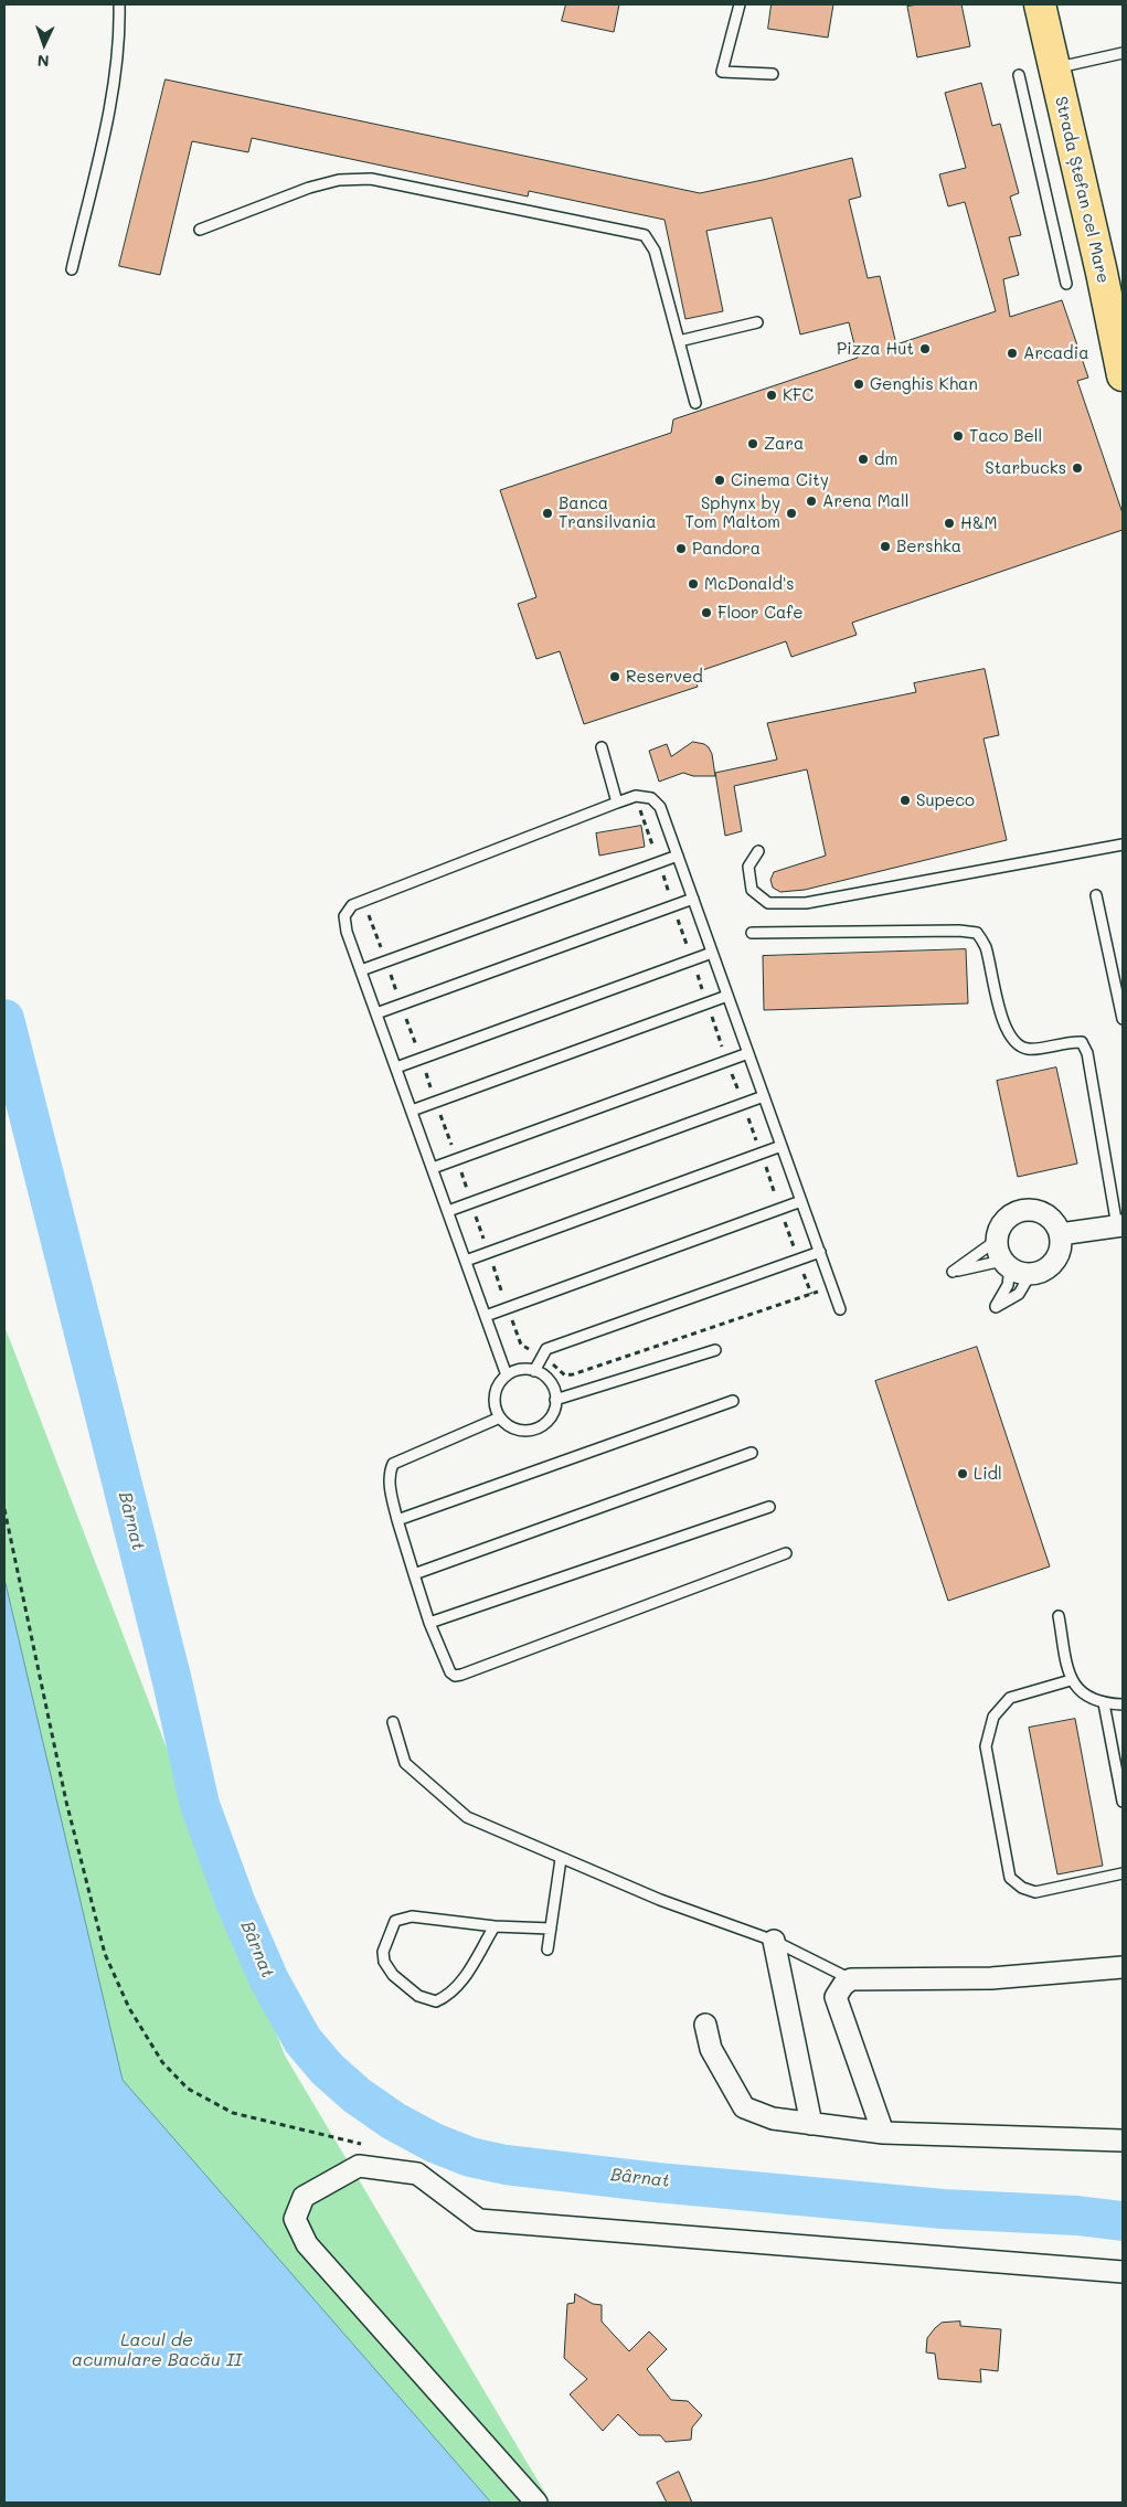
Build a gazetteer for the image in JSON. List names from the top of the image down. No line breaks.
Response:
{"streets":{"main road":["Strada Ștefan cel Mare"]},"water":["Bârnat","Lacul de acumulare Bacău II"],"places":["Pizza Hut","Arcadia","Genghis Khan","KFC","Taco Bell","Zara","dm","Starbucks","Cinema City","Arena Mall","Banca Transilvania","Sphynx by Tom Maltom","H&M","Bershka","Pandora","McDonald's","Floor Cafe","Reserved","Supeco","Lidl"],"north":"bottom"}
